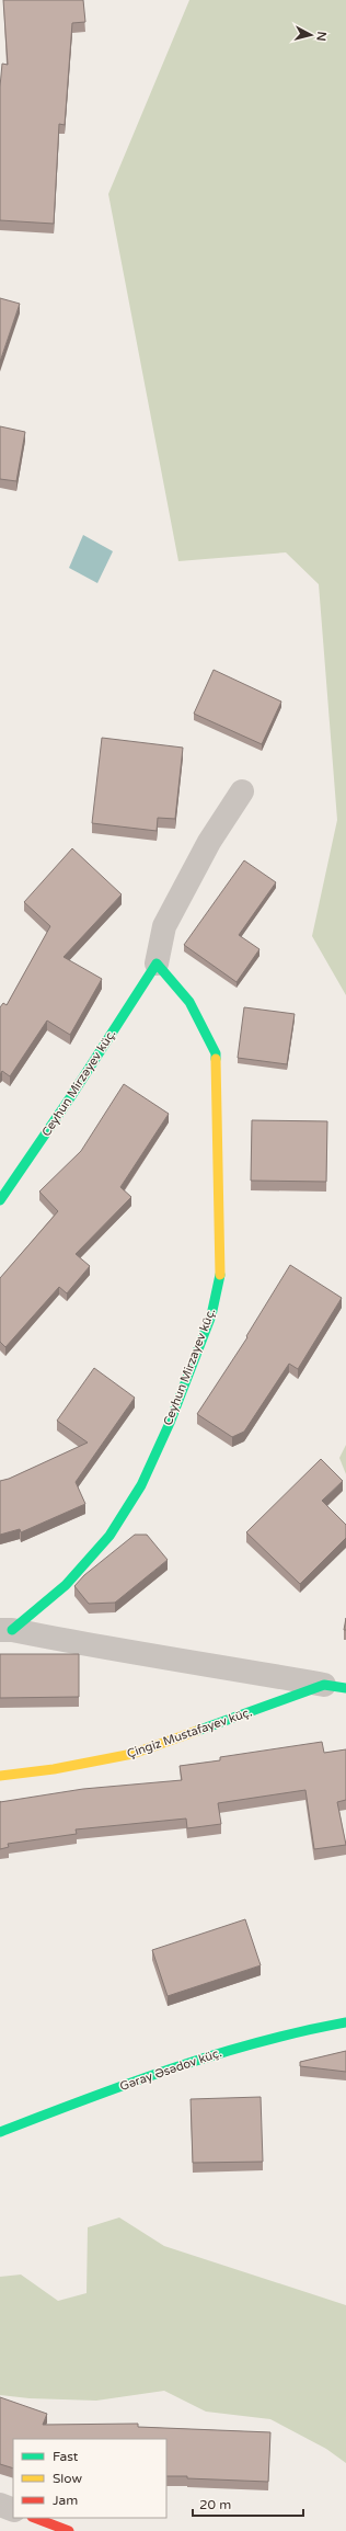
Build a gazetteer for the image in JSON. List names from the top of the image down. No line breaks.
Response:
{"streets":{"street":["Ceyhun Mirzəyev küç.","Ceyhun Mirzayev küç.","Çingiz Mustafayev küç.","Gəray Əsədov küç."]},"crossings":[["Ceyhun Mirzəyev küç.","Ceyhun Mirzayev küç."],["Ceyhun Mirzayev küç.","Çingiz Mustafayev küç."]],"legend":["Fast","Slow","Jam"],"scale_bar":"20 m","north":"right"}
